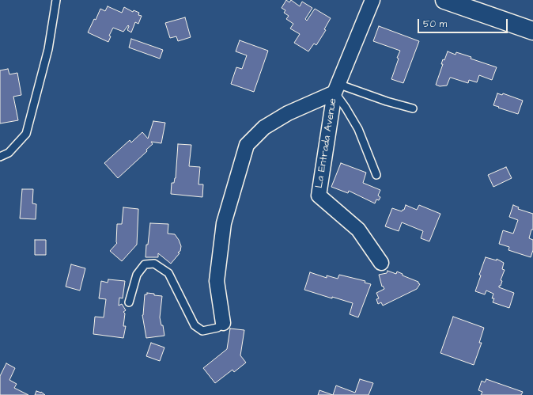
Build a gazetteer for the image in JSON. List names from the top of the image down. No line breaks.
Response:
{"streets":{"street":["La Entrada Avenue"]},"scale_bar":"50 m"}
